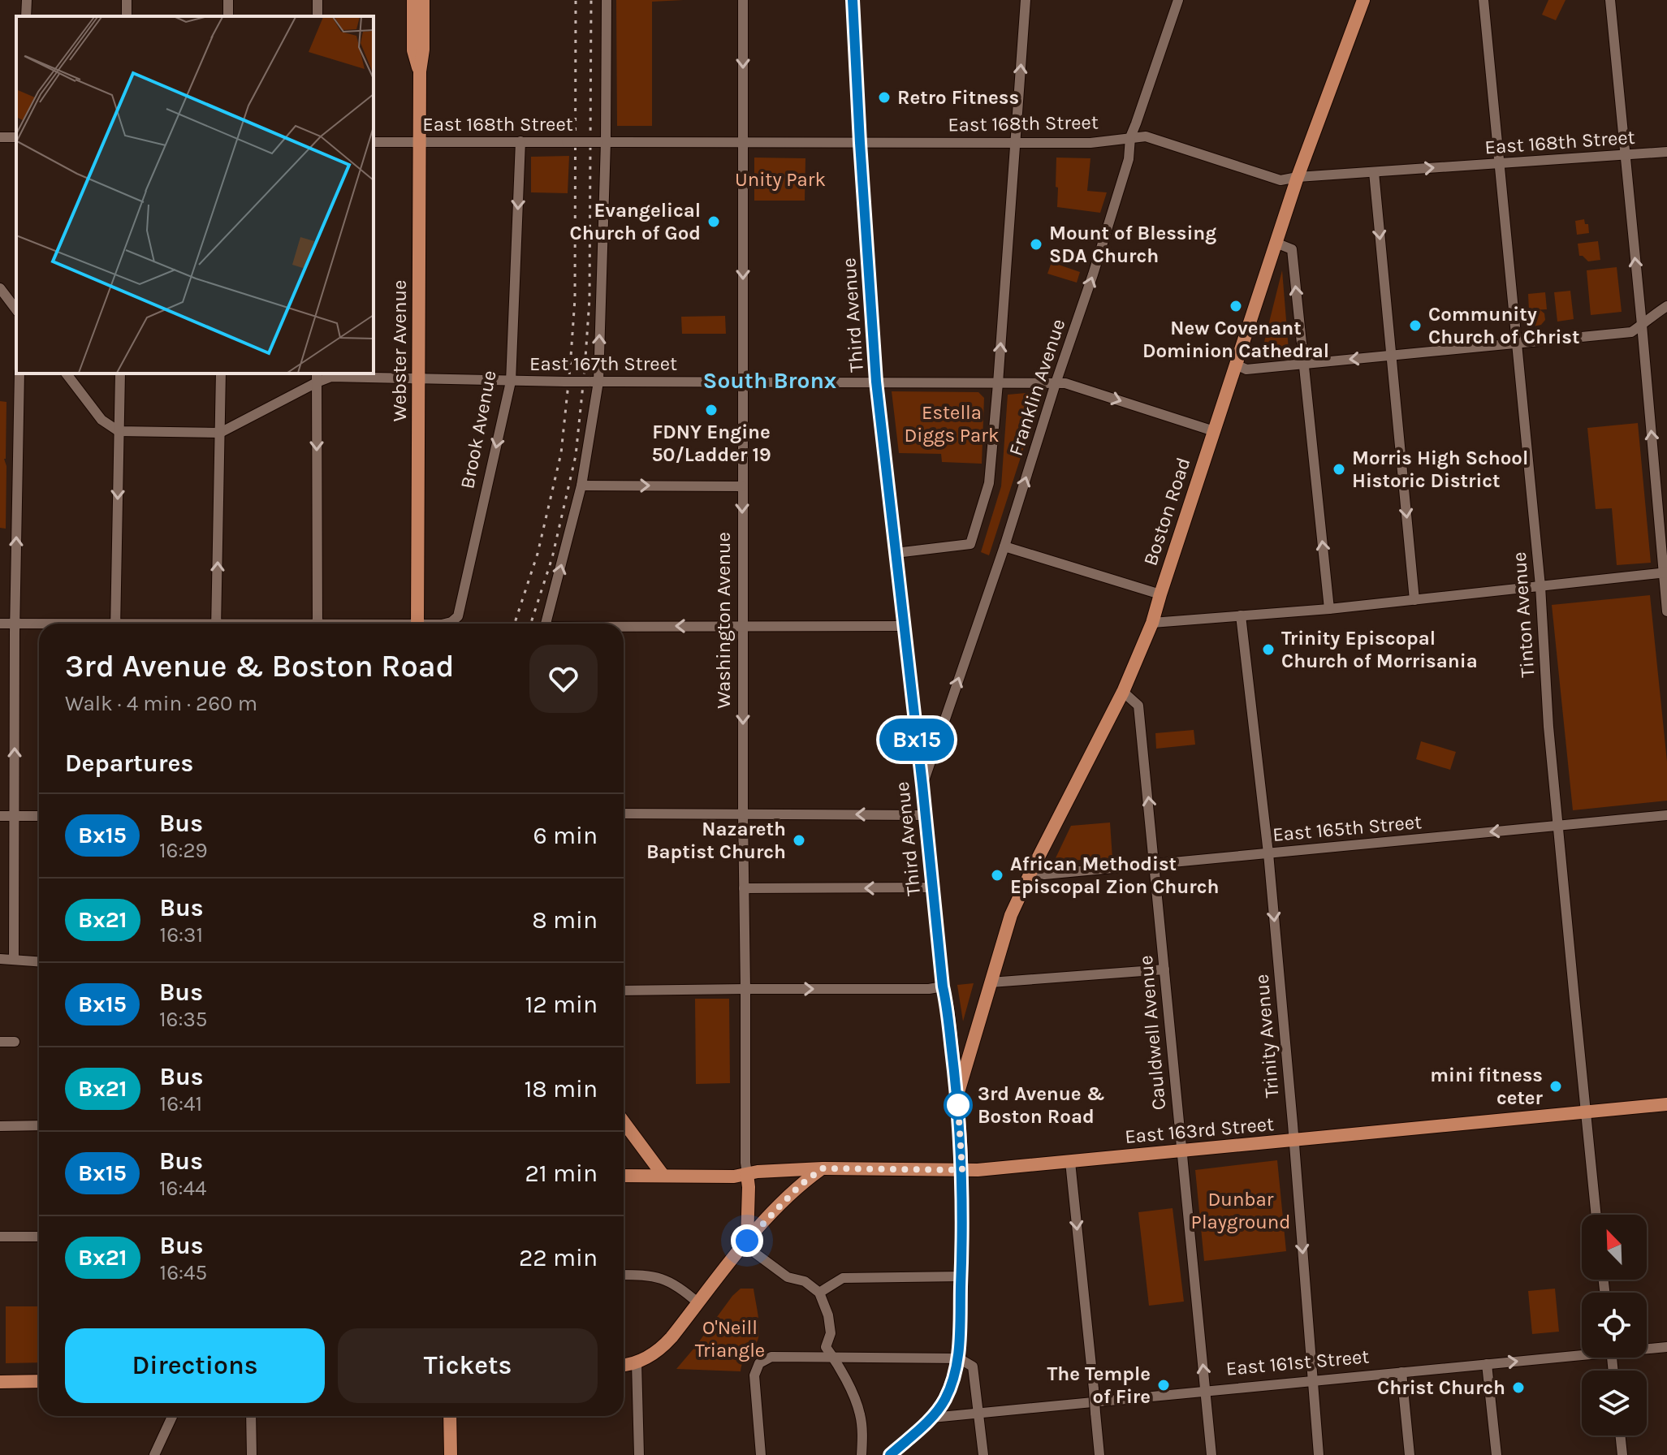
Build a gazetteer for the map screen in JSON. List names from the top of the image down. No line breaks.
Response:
{"streets":{"main road":["Third Avenue","Webster Avenue","Boston Road","Washington Avenue","East 163rd Street"],"street":["East 168th Street","East 167th Street","Franklin Avenue","Brook Avenue","Tinton Avenue","East 165th Street","Cauldwell Avenue","Trinity Avenue","East 161st Street"]},"crossings":[["East 168th Street","Third Avenue"],["East 168th Street","Webster Avenue"],["East 168th Street","Franklin Avenue"],["East 168th Street","Brook Avenue"],["East 168th Street","Boston Road"],["East 168th Street","Tinton Avenue"],["East 168th Street","Washington Avenue"],["Third Avenue","East 167th Street"],["Third Avenue","Franklin Avenue"],["Third Avenue","Boston Road"],["Third Avenue","East 163rd Street"],["Third Avenue","East 161st Street"],["Webster Avenue","East 167th Street"],["East 167th Street","Franklin Avenue"],["East 167th Street","Brook Avenue"],["East 167th Street","Boston Road"],["East 167th Street","Washington Avenue"],["Boston Road","East 165th Street"],["Boston Road","Cauldwell Avenue"],["Tinton Avenue","East 165th Street"],["Tinton Avenue","East 163rd Street"],["Washington Avenue","East 163rd Street"],["East 165th Street","Cauldwell Avenue"],["East 165th Street","Trinity Avenue"],["Cauldwell Avenue","East 163rd Street"],["Cauldwell Avenue","East 161st Street"],["Trinity Avenue","East 163rd Street"],["Trinity Avenue","East 161st Street"]],"one_way":["Franklin Avenue","Washington Avenue","East 165th Street","Cauldwell Avenue","Trinity Avenue"],"districts":["South Bronx"],"parks":["Unity Park","Estella Diggs Park","Dunbar Playground","O'Neill Triangle"],"places":["Retro Fitness","Evangelical Church of God","Mount of Blessing SDA Church","New Covenant Dominion Cathedral","Community Church of Christ","FDNY Engine 50/Ladder 19","Morris High School Historic District","Trinity Episcopal Church of Morrisania","Nazareth Baptist Church","African Methodist Episcopal Zion Church","mini fitness ceter","3rd Avenue & Boston Road","The Temple of Fire","Christ Church"],"lines":["bus line Bx15"],"north":"top left","page":{"on_map":"Bx15","heading":[["3rd Avenue & Boston Road","Walk · 4 min · 260 m"],"Departures"],"list":[{"mark":"Bx15","name":"Bus","note":"16:29","value":"6 min"},{"mark":"Bx21","name":"Bus","note":"16:31","value":"8 min"},{"mark":"Bx15","name":"Bus","note":"16:35","value":"12 min"},{"mark":"Bx21","name":"Bus","note":"16:41","value":"18 min"},{"mark":"Bx15","name":"Bus","note":"16:44","value":"21 min"},{"mark":"Bx21","name":"Bus","note":"16:45","value":"22 min"}],"buttons":["Directions","Tickets"]}}
